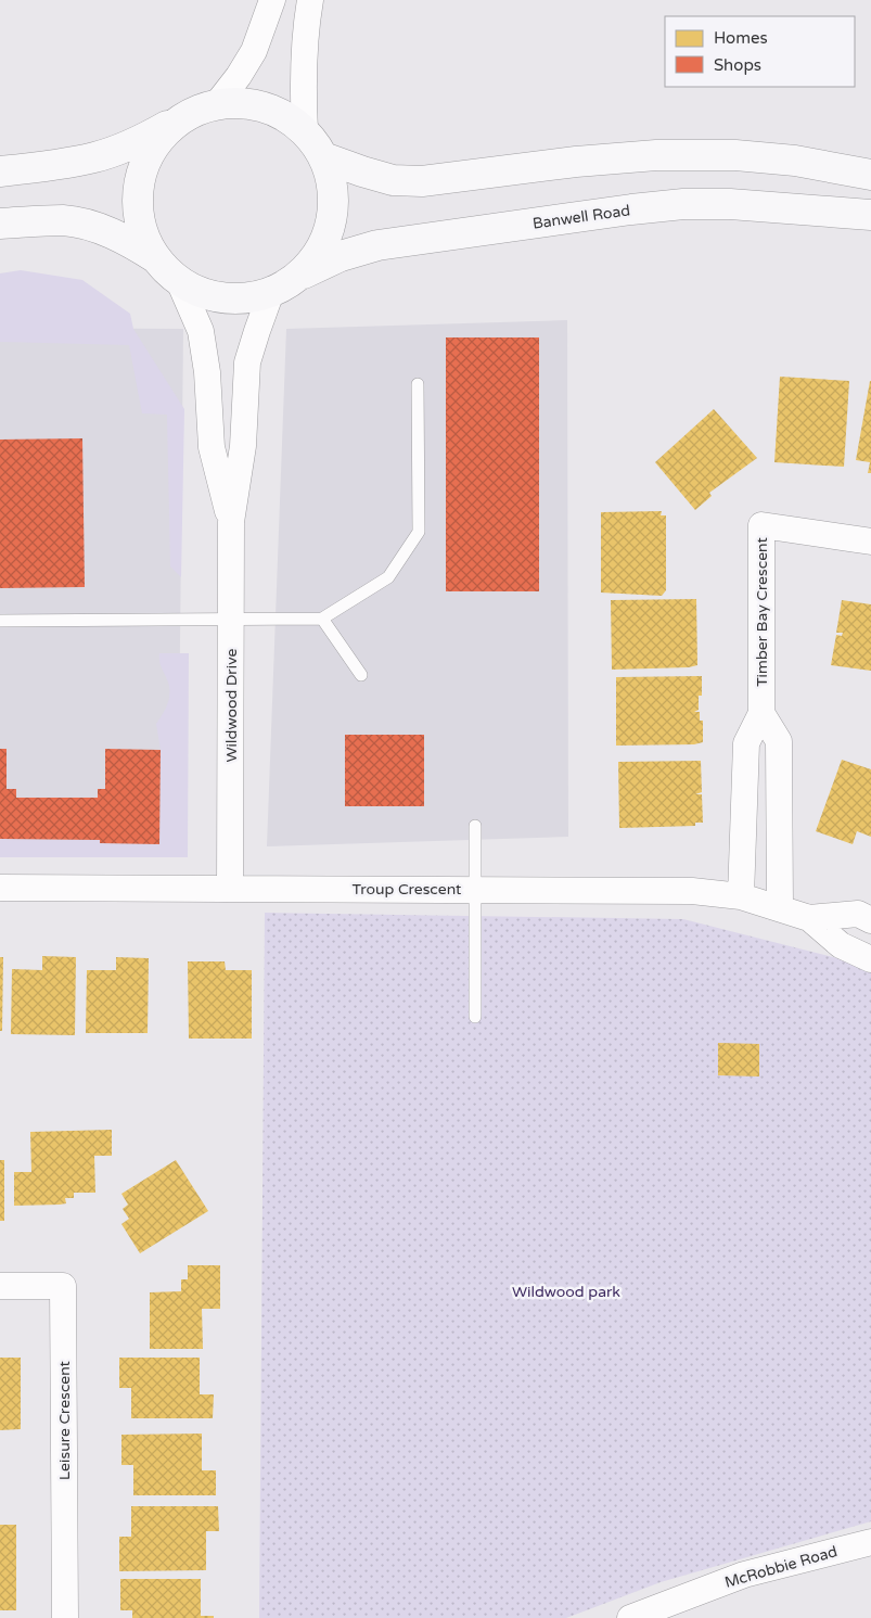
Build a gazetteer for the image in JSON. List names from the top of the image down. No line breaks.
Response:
{"streets":{"main road":["Banwell Road"],"street":["Timber Bay Crescent","Wildwood Drive","Troup Crescent","Leisure Crescent","McRobbie Road"]},"crossings":[["Banwell Road","Wildwood Drive"],["Timber Bay Crescent","Troup Crescent"],["Wildwood Drive","Troup Crescent"]],"parks":["Wildwood park"],"legend":["Homes","Shops"]}
